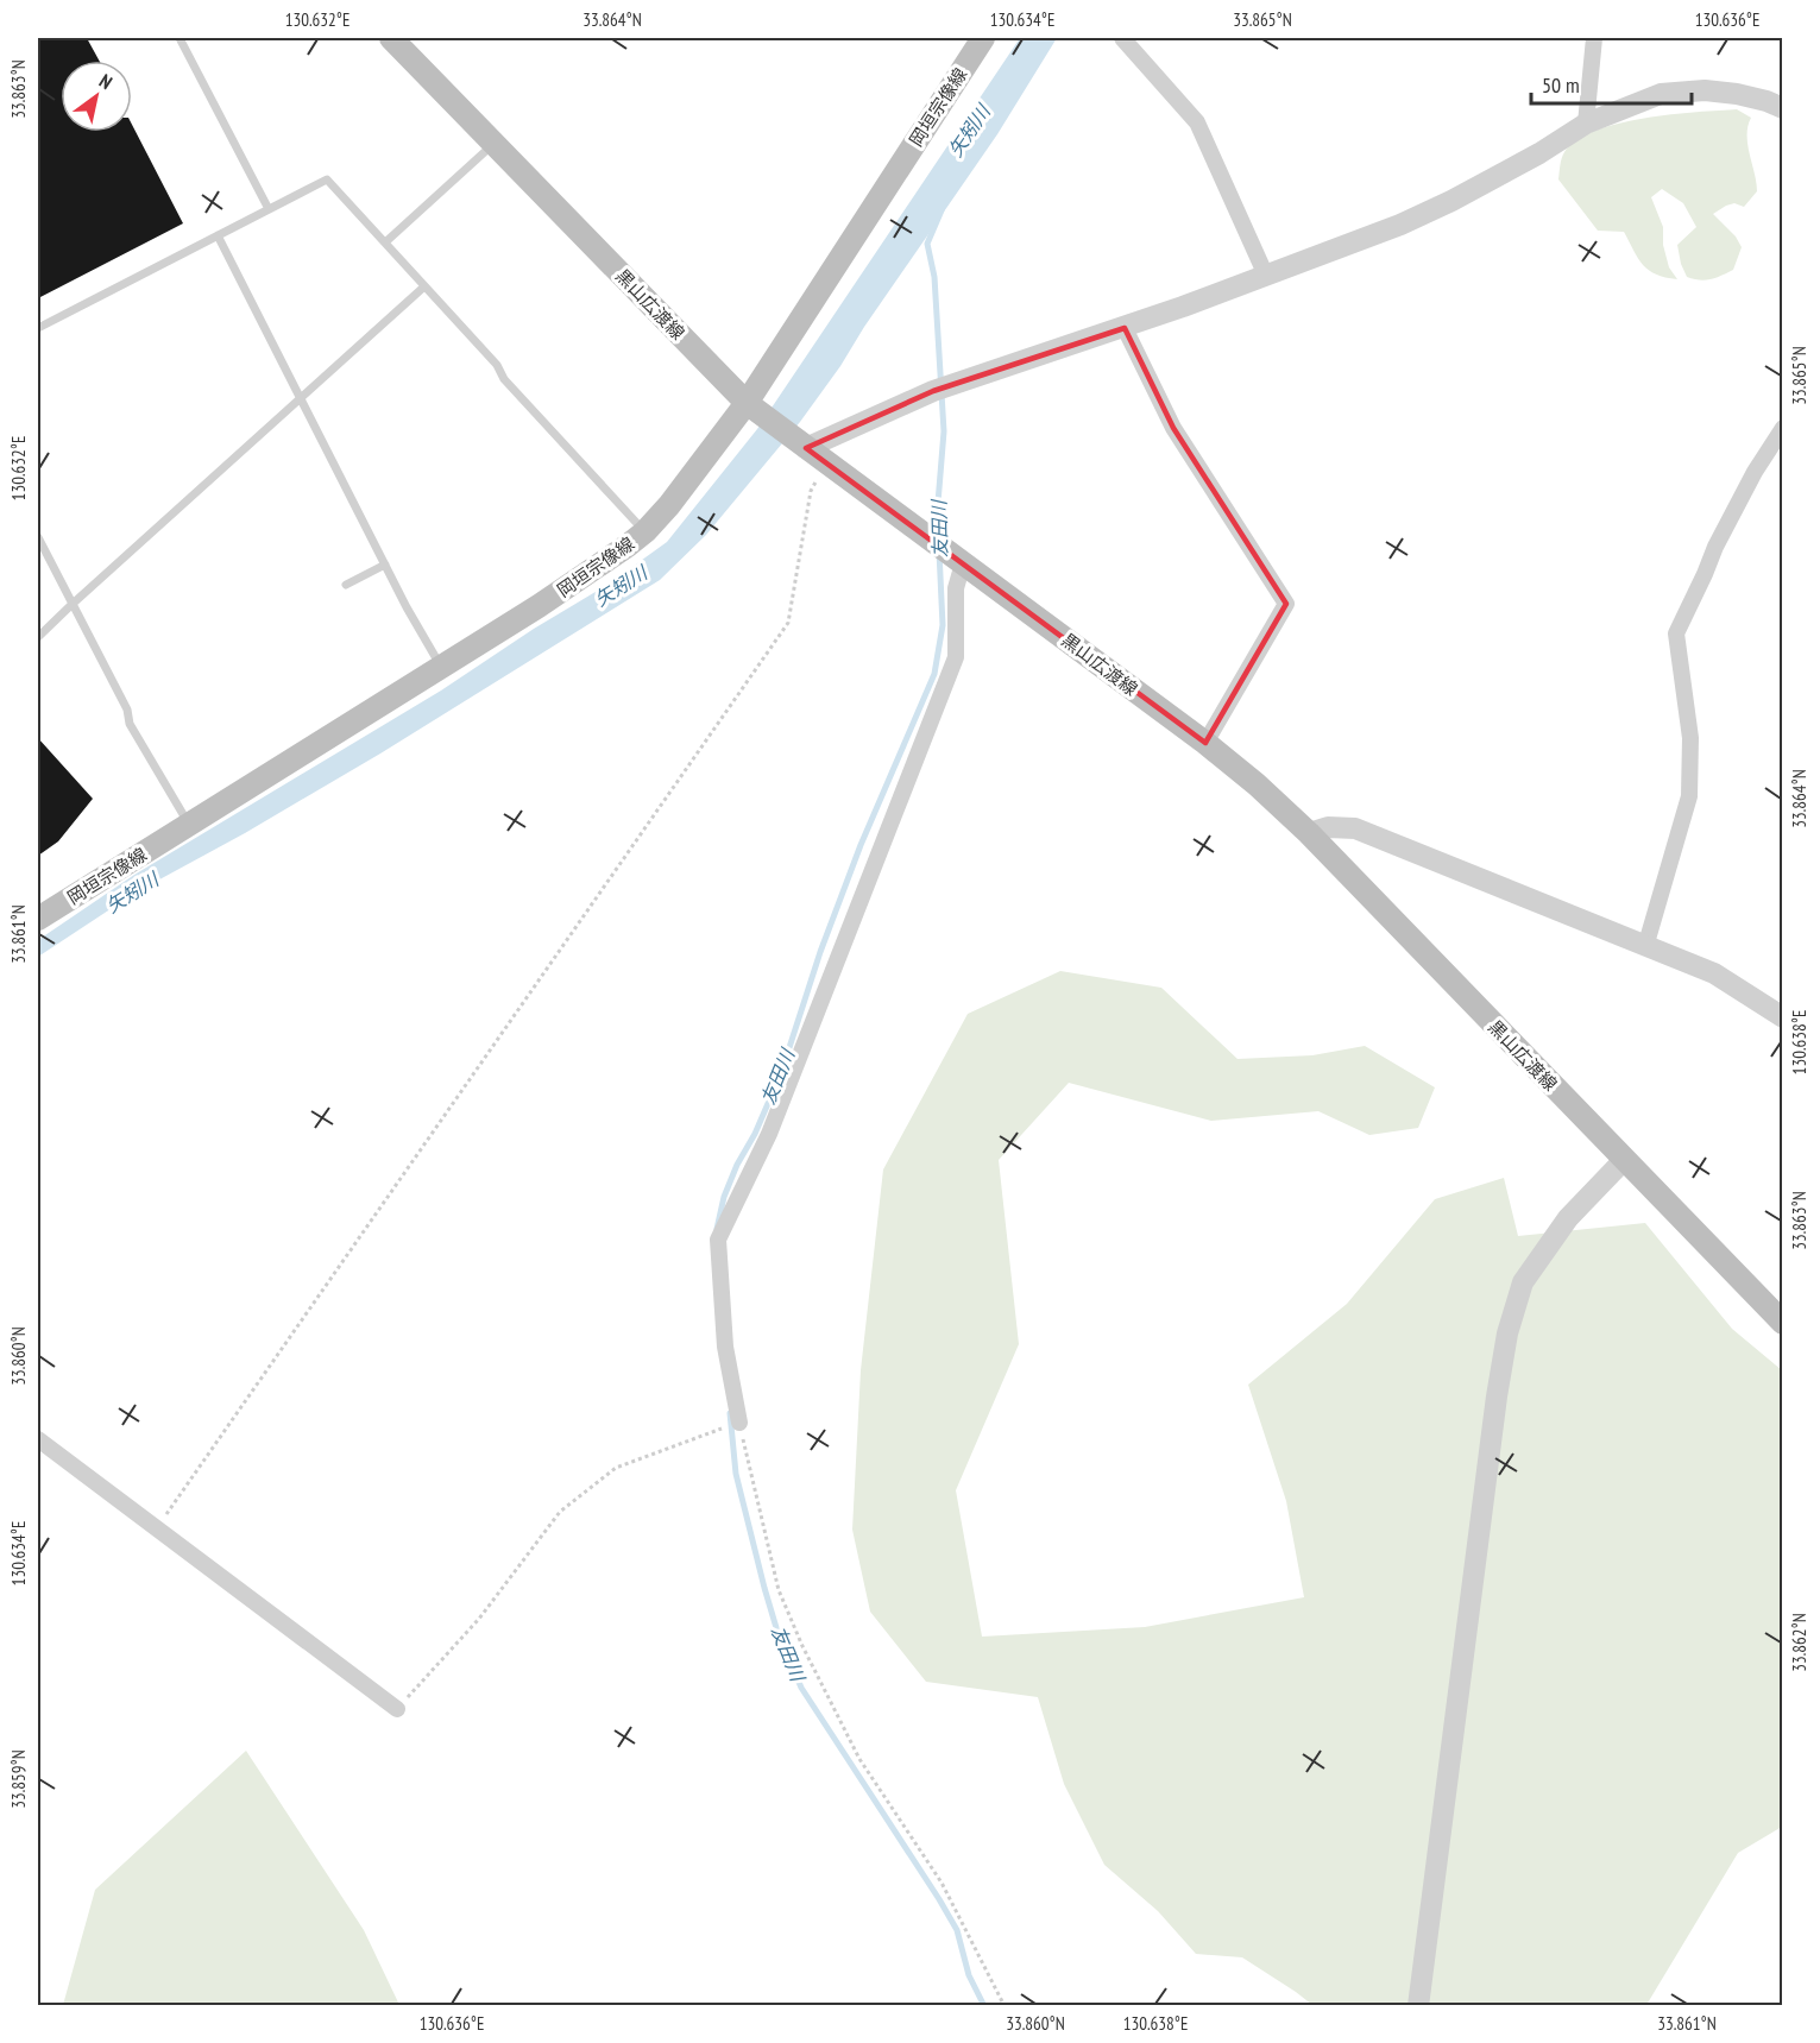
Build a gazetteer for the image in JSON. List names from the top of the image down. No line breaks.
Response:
{"streets":{"main road":["岡垣宗像線","黒山広渡線"]},"crossings":[["岡垣宗像線","黒山広渡線"]],"water":["矢矧川","友田川"],"scale_bar":"50 m","north":"top right","coordinates":["130.632°E","33.864°N","130.634°E","33.865°N","130.636°E","33.863°N","33.861°N","130.638°E","33.860°N","33.862°N","33.859°N"]}
